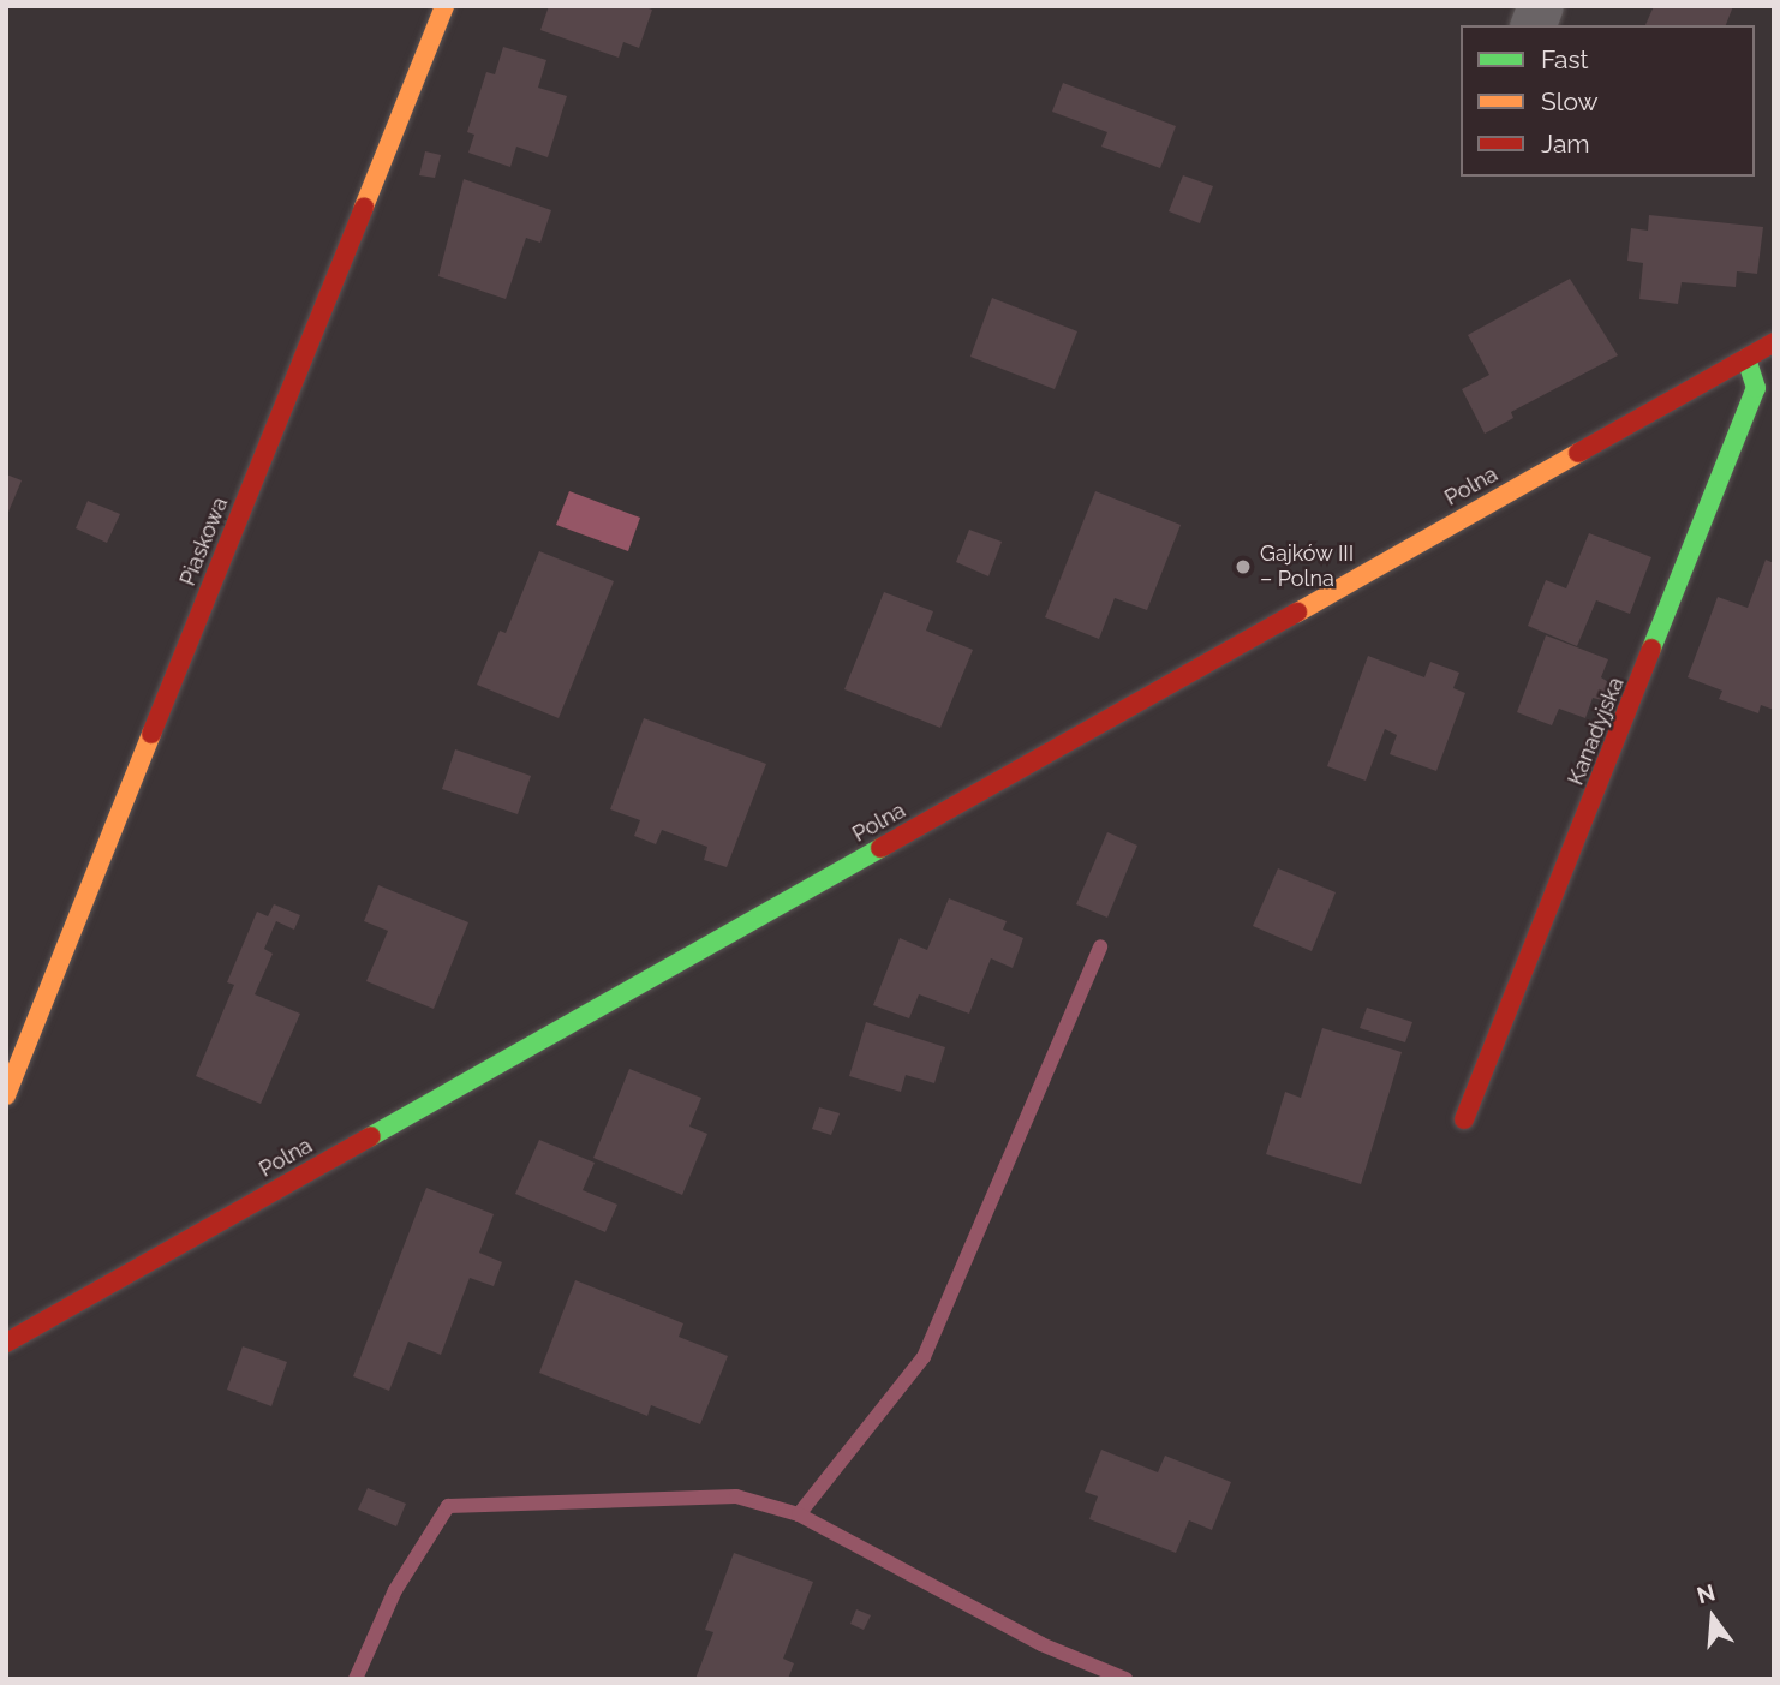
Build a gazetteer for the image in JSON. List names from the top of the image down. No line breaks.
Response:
{"streets":{"street":["Polna","Piaskowa","Kanadyjska"]},"crossings":[["Polna","Kanadyjska"]],"places":["Gajków III – Polna"],"legend":["Fast","Slow","Jam"],"north":"top"}
